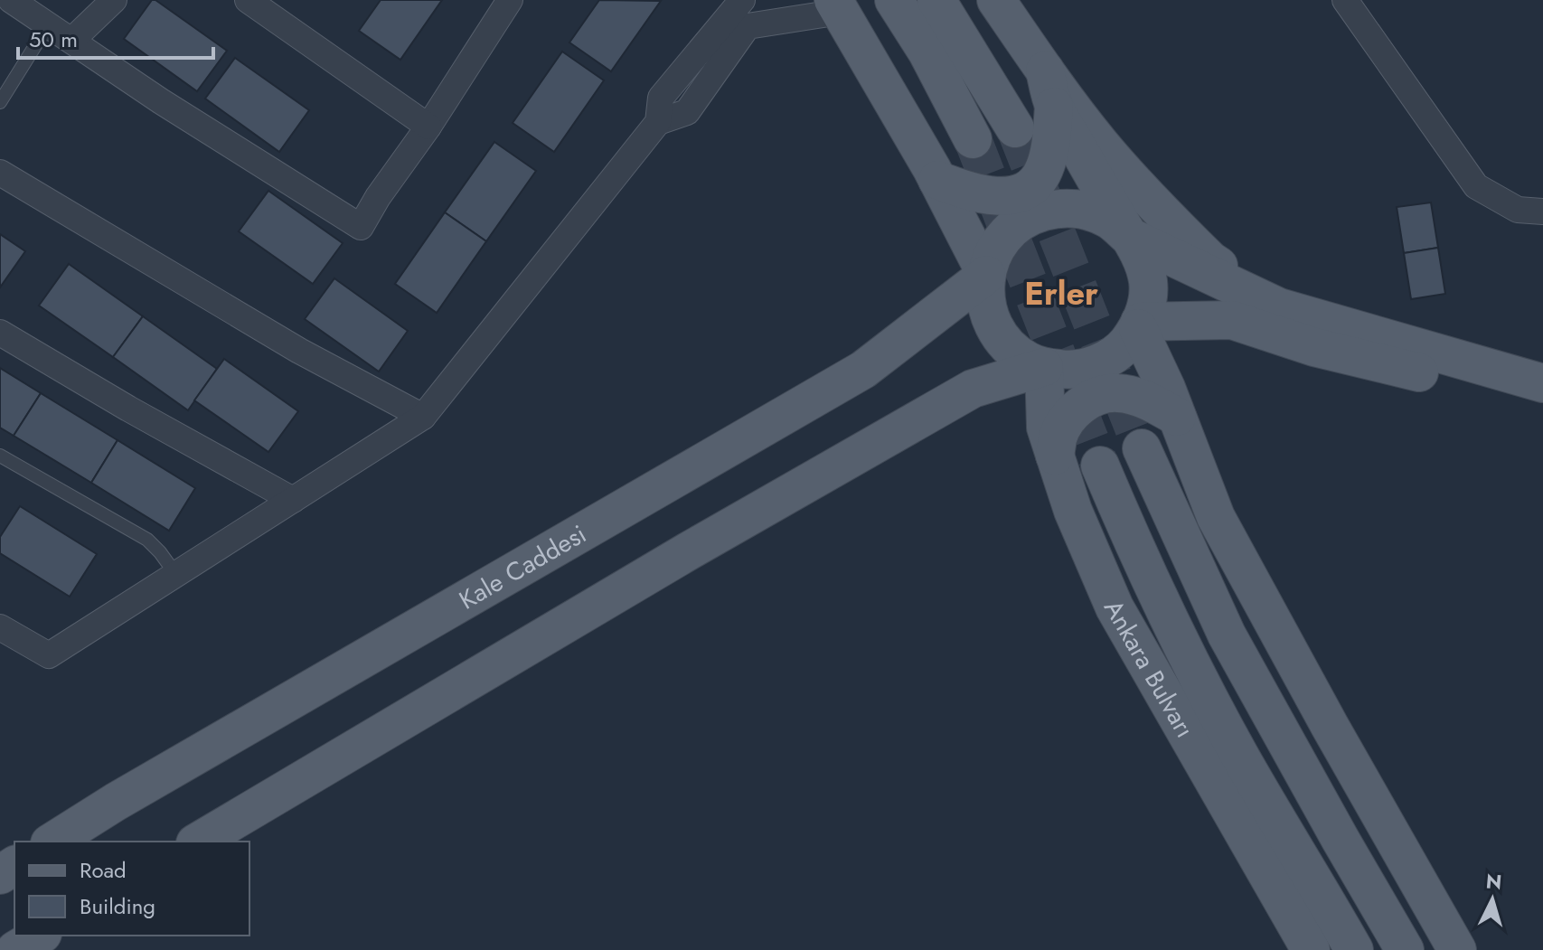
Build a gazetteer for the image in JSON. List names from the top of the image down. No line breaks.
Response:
{"streets":{"main road":["Kale Caddesi","Ankara Bulvarı"]},"crossings":[["Kale Caddesi","Ankara Bulvarı"]],"districts":["Erler"],"legend":["Road","Building"],"scale_bar":"50 m","north":"top"}
